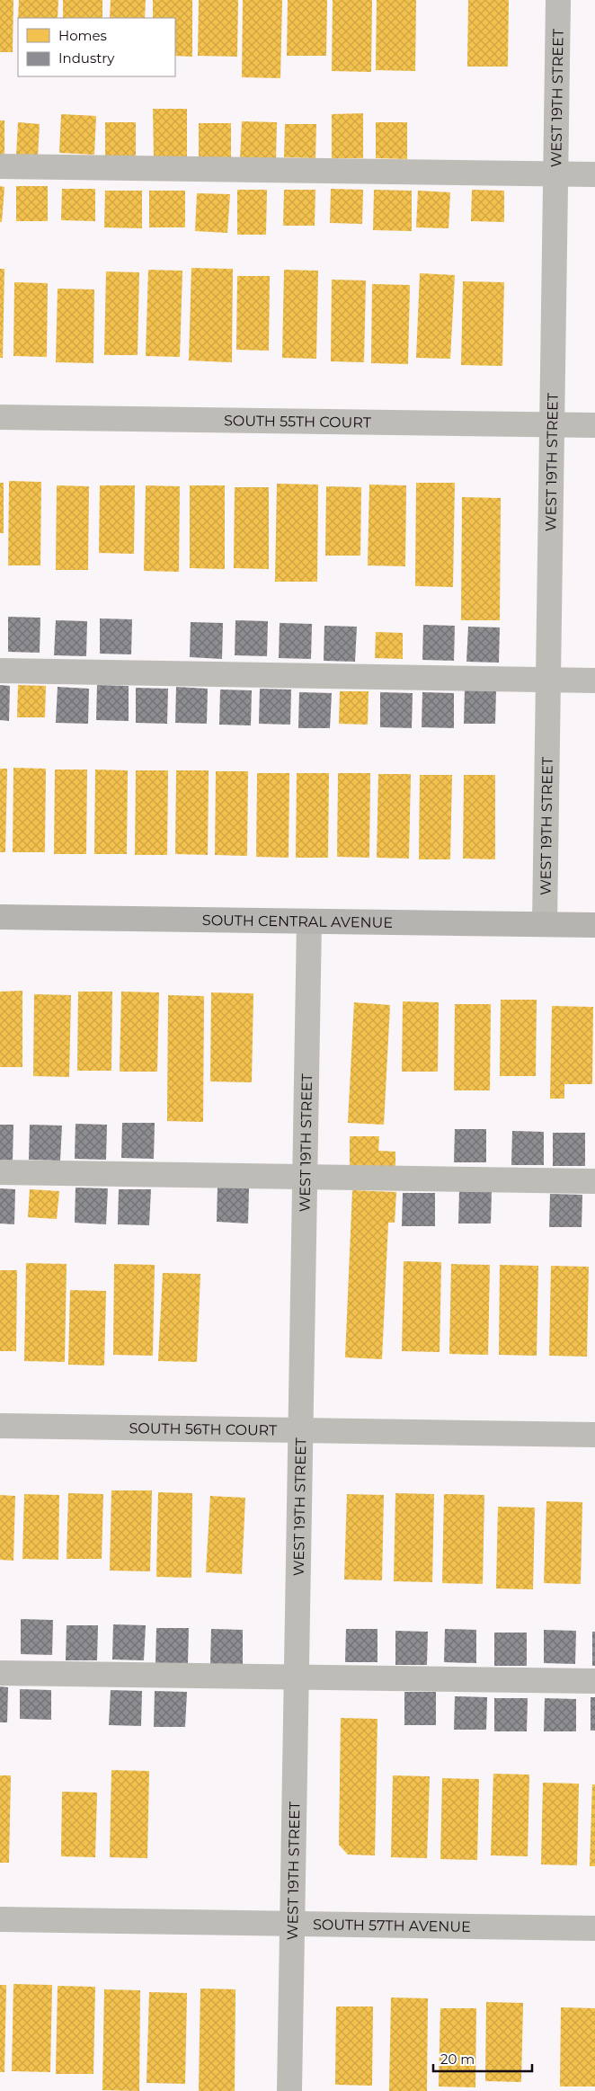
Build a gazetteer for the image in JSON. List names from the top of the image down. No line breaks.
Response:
{"streets":{"main road":["SOUTH CENTRAL AVENUE"],"street":["WEST 19TH STREET","SOUTH 55TH COURT","SOUTH 56TH COURT","SOUTH 57TH AVENUE"]},"crossings":[["WEST 19TH STREET","SOUTH 55TH COURT"],["WEST 19TH STREET","SOUTH CENTRAL AVENUE"],["WEST 19TH STREET","SOUTH 56TH COURT"],["WEST 19TH STREET","SOUTH 57TH AVENUE"]],"legend":["Homes","Industry"],"scale_bar":"20 m"}
